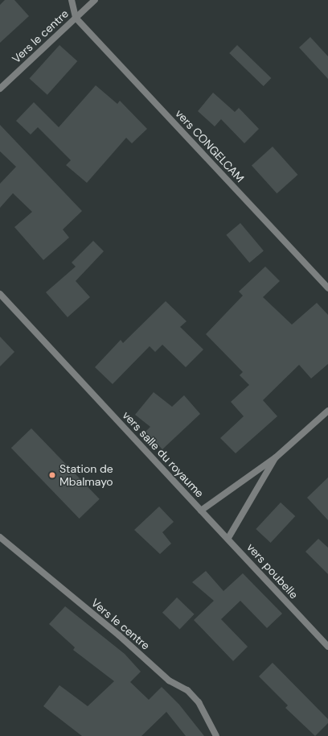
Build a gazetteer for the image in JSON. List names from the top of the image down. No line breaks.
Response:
{"streets":{"street":["Vers le centre","vers CONGELCAM","vers salle du royaume","vers poubelle"]},"crossings":[["Vers le centre","vers CONGELCAM"],["vers salle du royaume","vers poubelle"]],"places":["Station de Mbalmayo"]}
